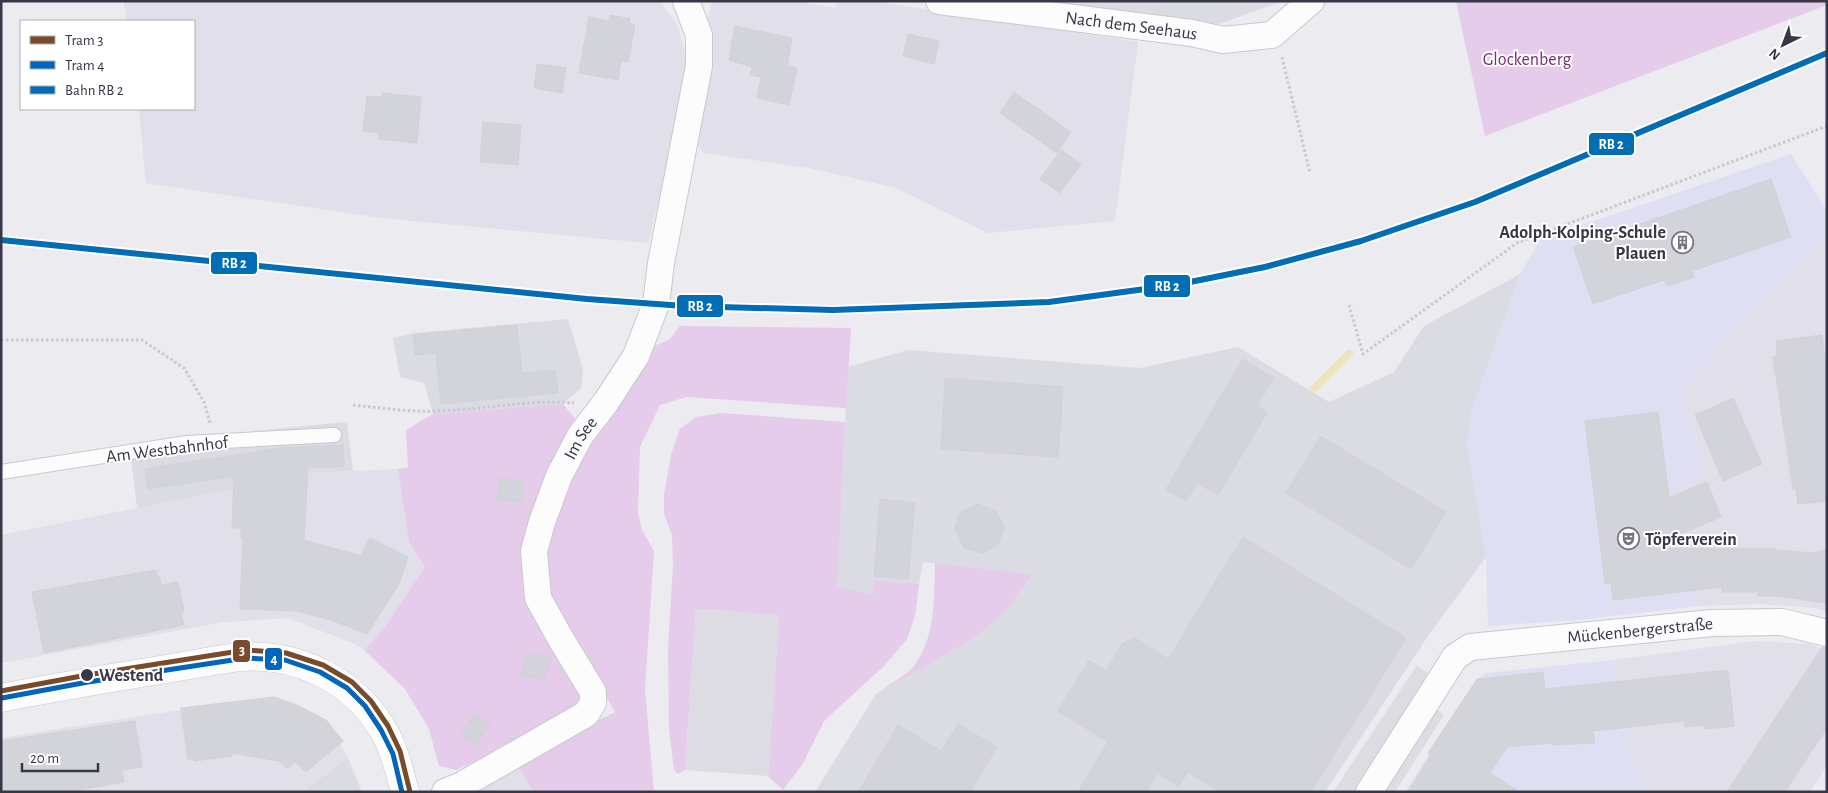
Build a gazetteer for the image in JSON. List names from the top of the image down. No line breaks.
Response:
{"streets":{"street":["Nach dem Seehaus","Im See","Mückenbergerstraße"],"lane":["Am Westbahnhof"]},"parks":["Glockenberg"],"places":{"building":["Adolph-Kolping-Schule Plauen"],"theatre":["Töpferverein"],"other":["Westend"]},"lines":["tram line 3","tram line 4"],"legend":["Tram 3","Tram 4","Bahn RB 2"],"scale_bar":"20 m","north":"bottom left"}
